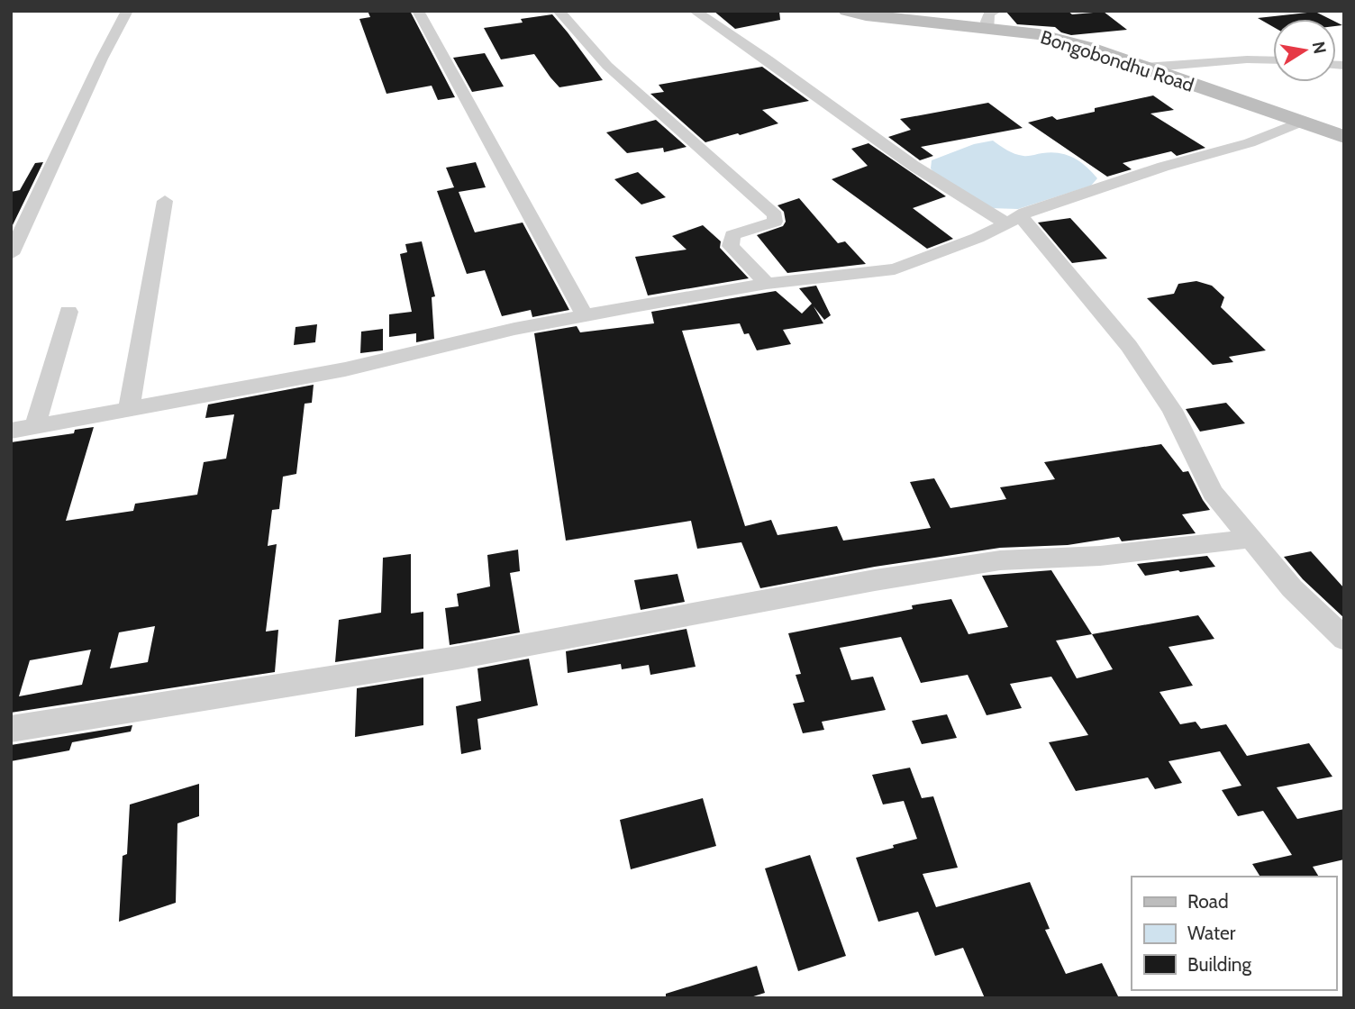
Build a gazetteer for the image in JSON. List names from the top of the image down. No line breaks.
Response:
{"streets":{"street":["Bongobondhu Road"]},"legend":["Road","Water","Building"],"north":"right"}
